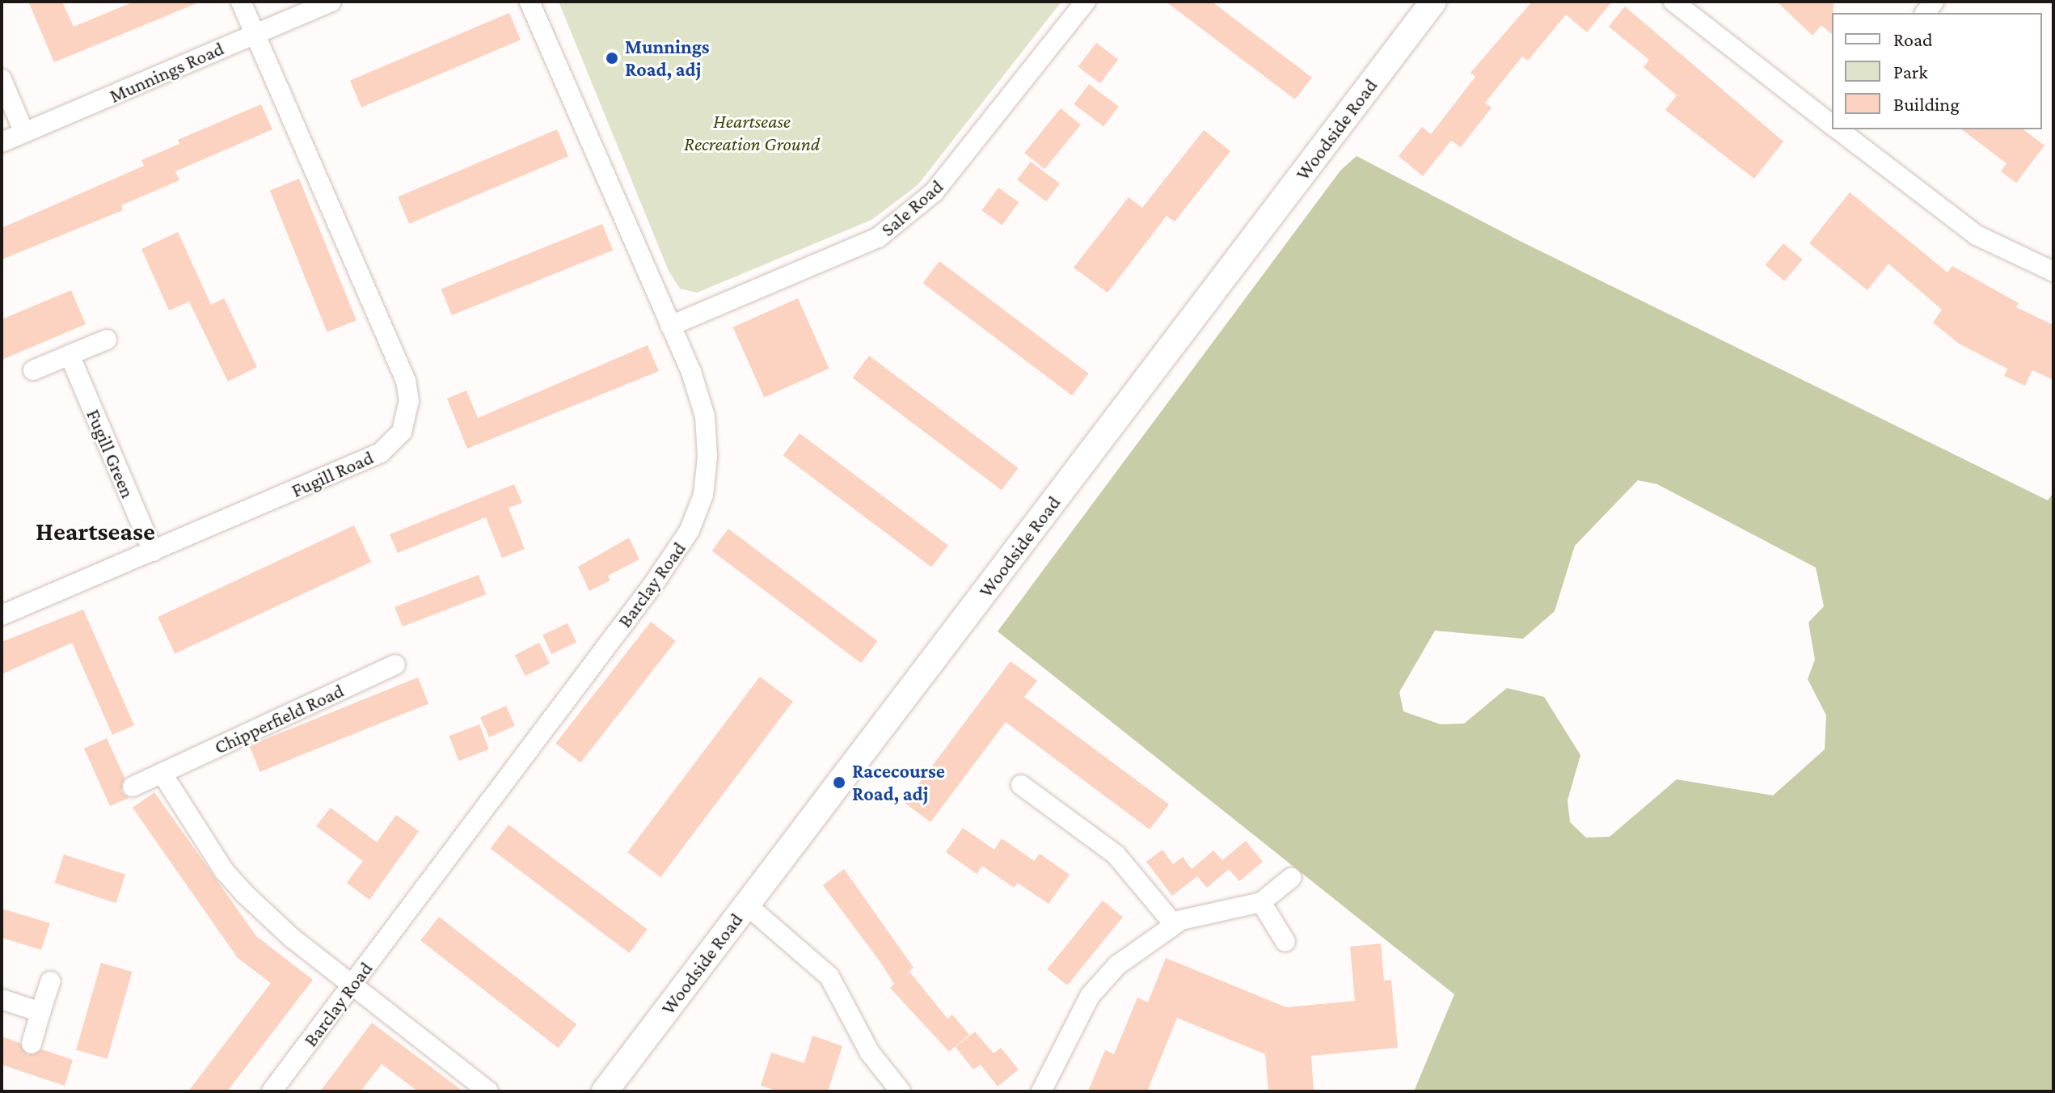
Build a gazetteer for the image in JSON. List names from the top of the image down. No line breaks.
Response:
{"streets":{"street":["Munnings Road","Woodside Road","Sale Road","Fugill Green","Fugill Road","Barclay Road","Chipperfield Road"]},"crossings":[["Munnings Road","Fugill Road"],["Sale Road","Barclay Road"],["Fugill Green","Fugill Road"]],"districts":["Heartsease"],"parks":["Heartsease Recreation Ground"],"places":["Munnings Road, adj","Racecourse Road, adj"],"legend":["Road","Park","Building"]}
